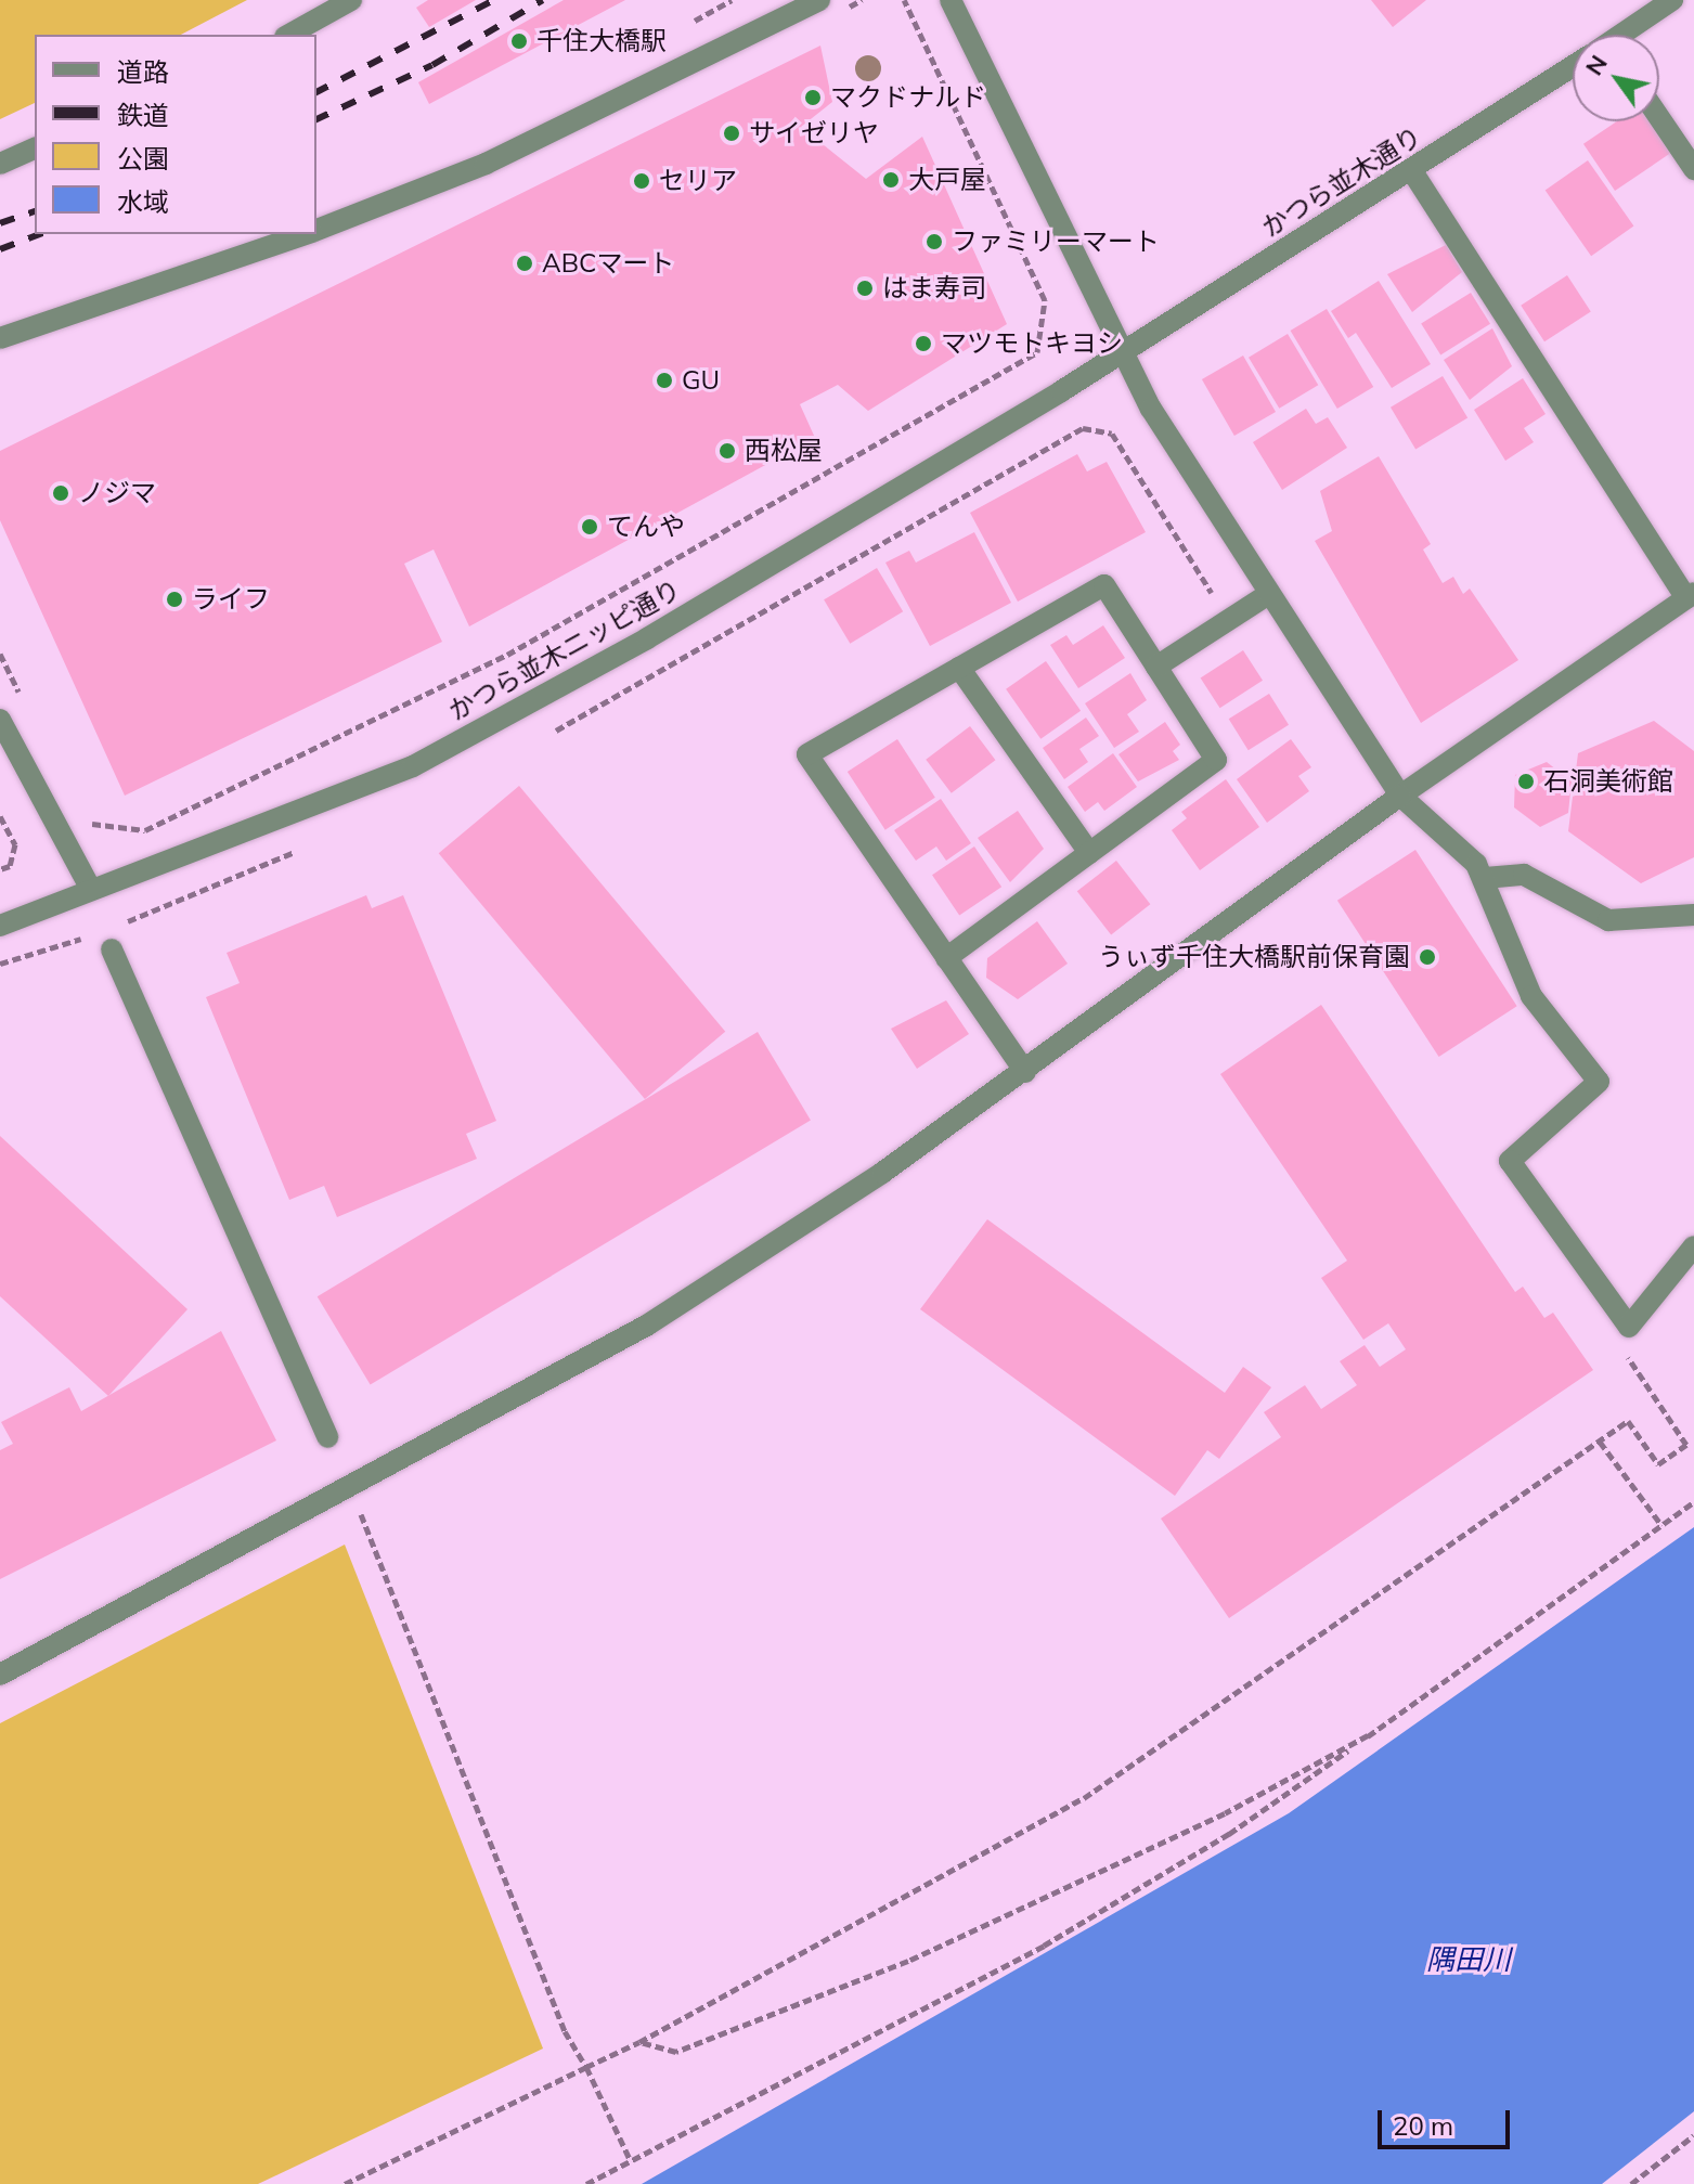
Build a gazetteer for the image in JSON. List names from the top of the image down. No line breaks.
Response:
{"streets":{"street":["かつら並木通り","かつら並木ニッピ通り"]},"crossings":[["かつら並木通り","かつら並木ニッピ通り"]],"water":["隅田川"],"places":["千住大橋駅","マクドナルド","サイゼリヤ","大戸屋","セリア","ファミリーマート","ABCマート","はま寿司","マツモトキヨシ","GU","西松屋","ノジマ","てんや","ライフ","石洞美術館","うぃず千住大橋駅前保育園"],"legend":["道路","鉄道","公園","水域"],"scale_bar":"20 m","north":"top left"}
